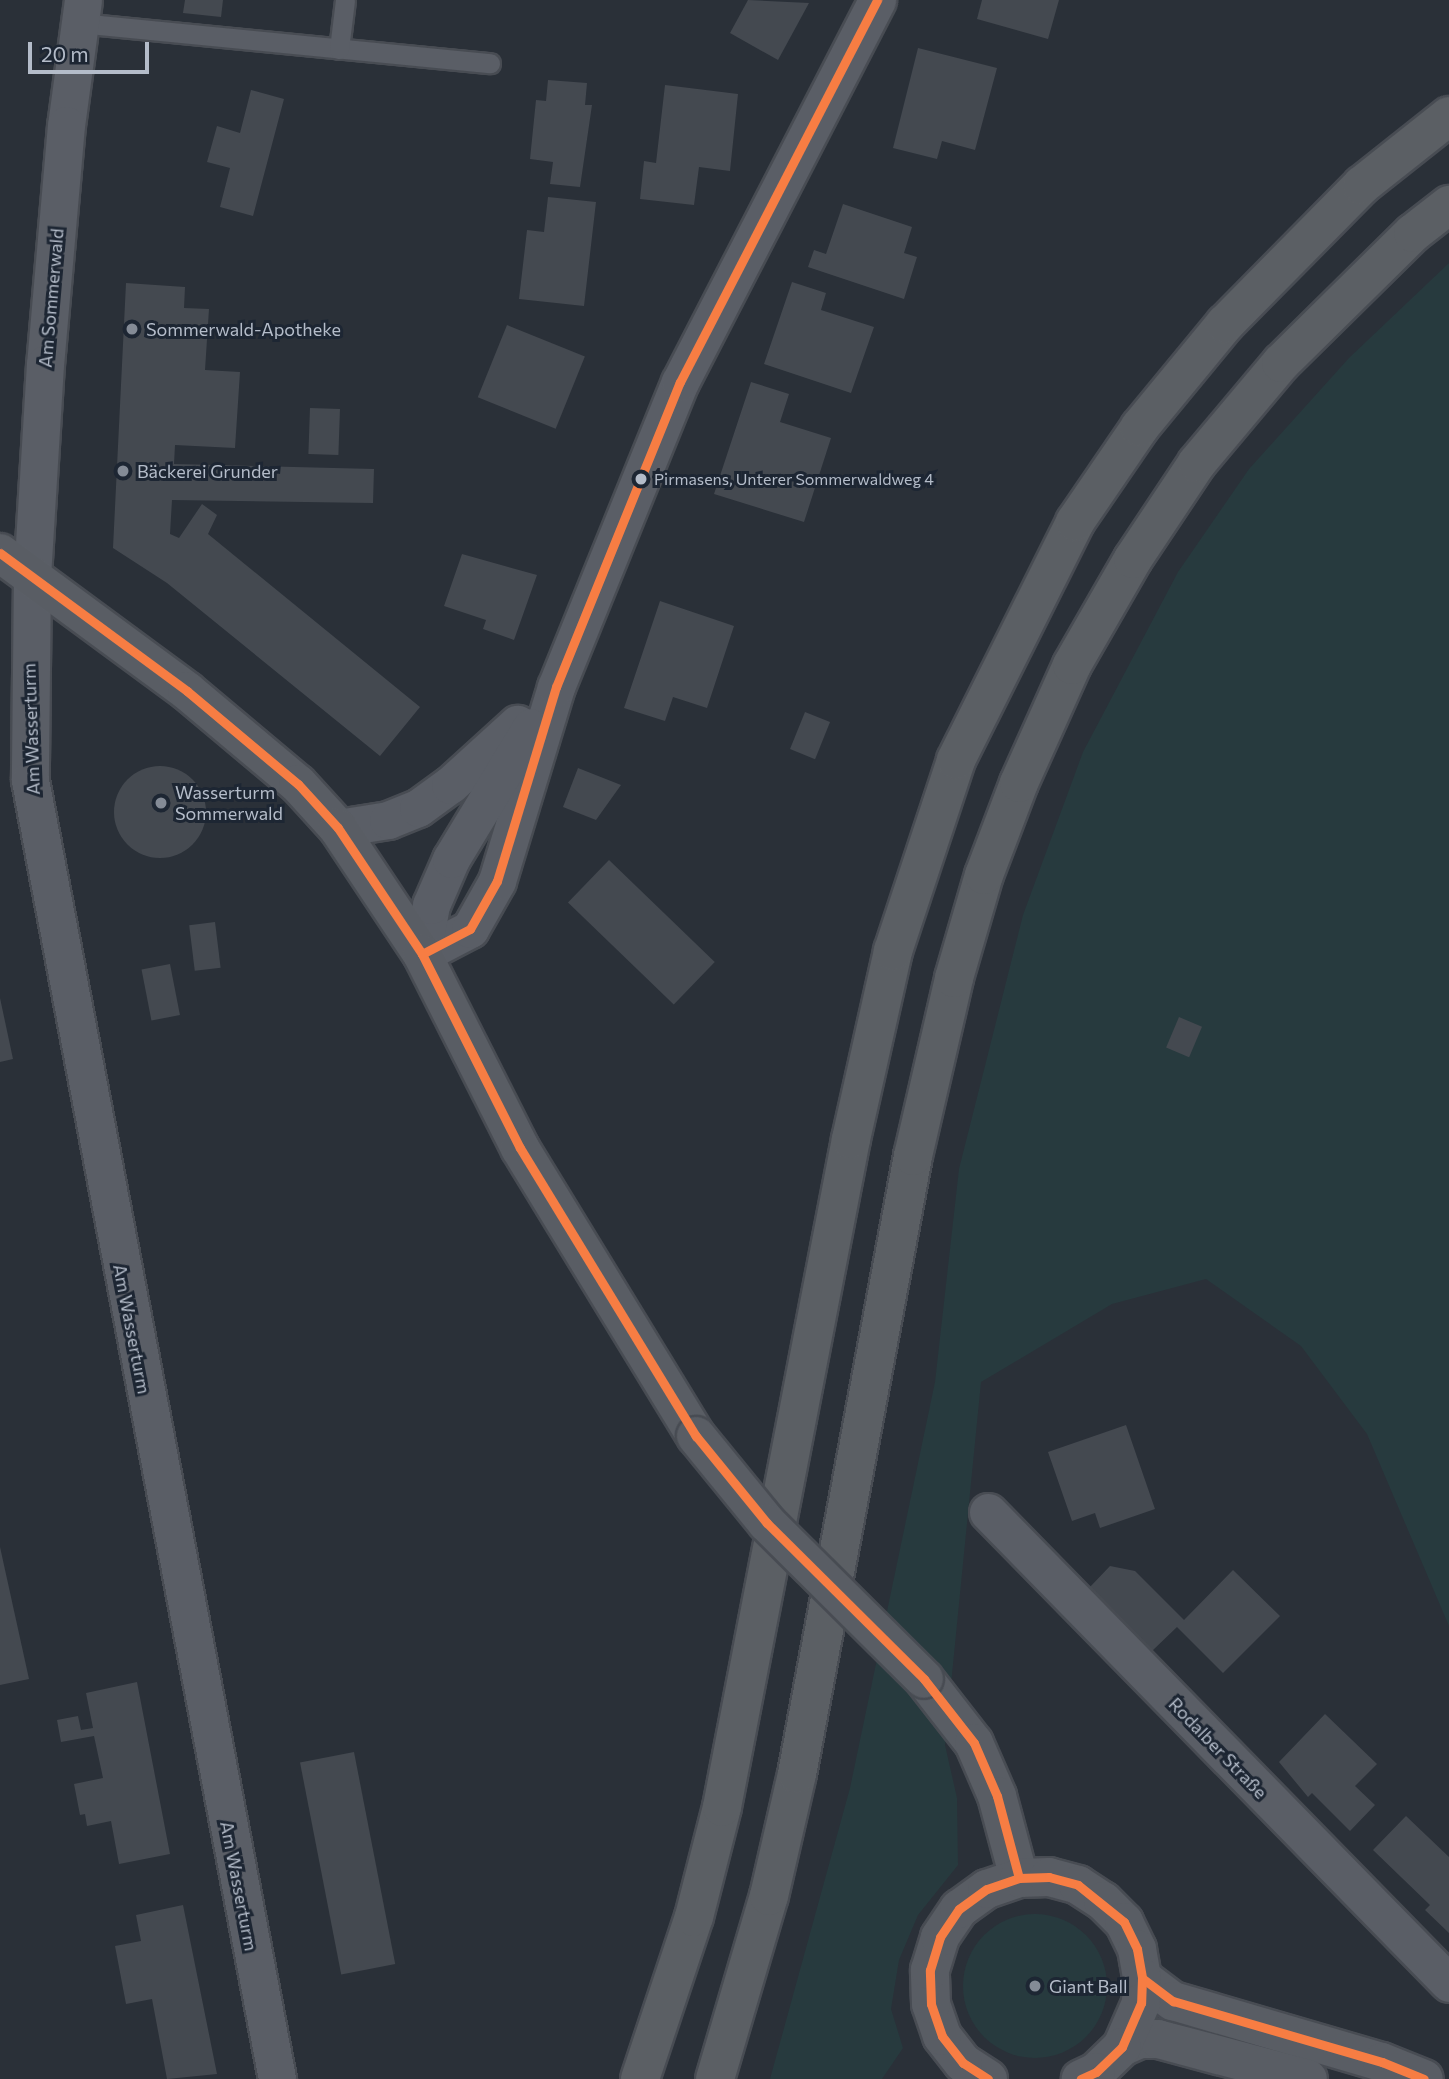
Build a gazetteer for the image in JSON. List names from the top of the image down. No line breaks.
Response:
{"streets":{"street":["Am Sommerwald","Am Wasserturm","Rodalber Straße"]},"crossings":[["Am Sommerwald","Am Wasserturm"]],"places":["Sommerwald-Apotheke","Bäckerei Grunder","Pirmasens, Unterer Sommerwaldweg 4","Wasserturm Sommerwald","Giant Ball"],"scale_bar":"20 m"}
